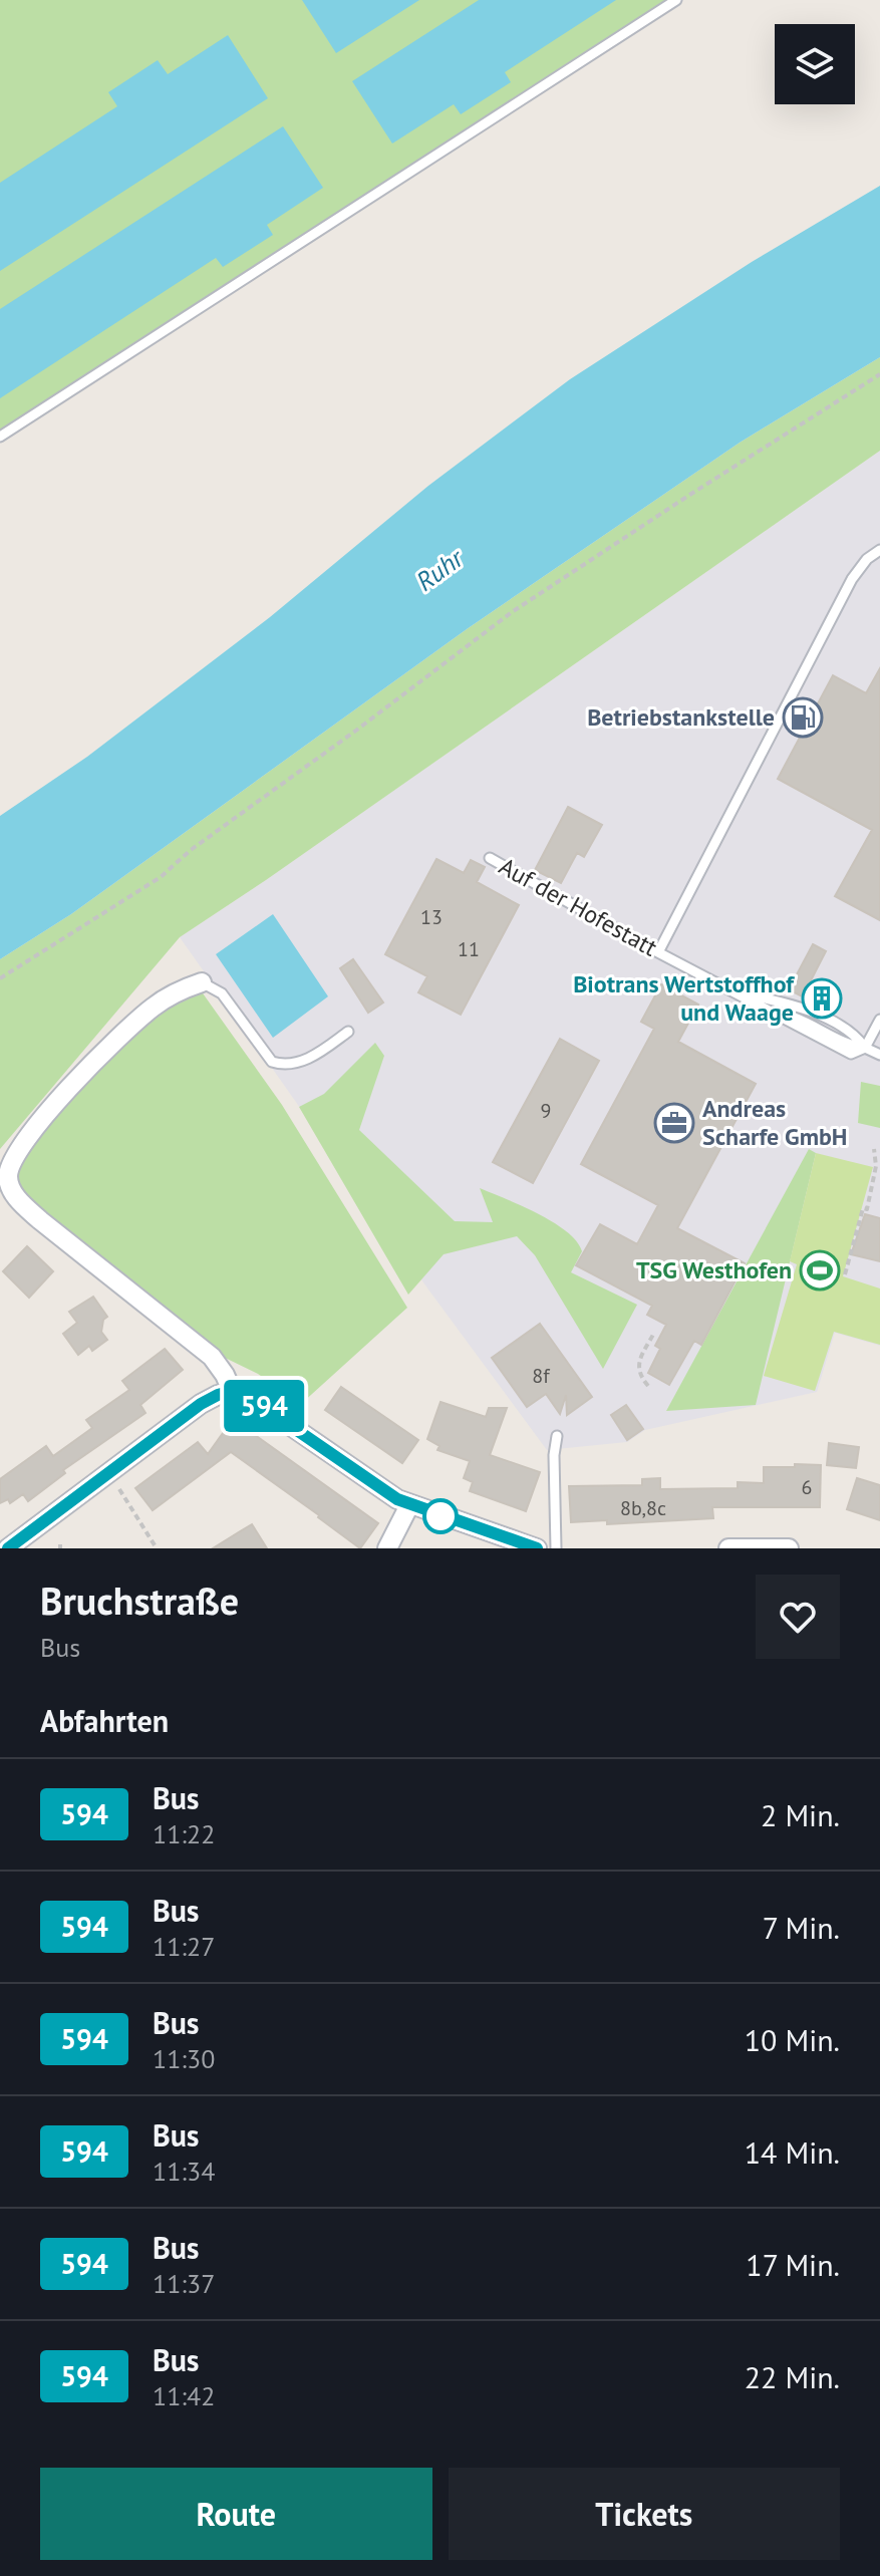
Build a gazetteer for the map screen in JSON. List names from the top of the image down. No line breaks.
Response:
{"streets":{"lane":["Auf der Hofestatt"]},"water":["Ruhr"],"places":{"fuel station":["Betriebstankstelle"],"building":["Biotrans Wertstoffhof und Waage"],"office":["Andreas Scharfe GmbH"],"sports":["TSG Westhofen"]},"lines":["bus line 594"],"house_numbers":["13","11","9","8f","6","8b,8c"],"page":{"on_map":"594","heading":[["Bruchstraße","Bus"],"Abfahrten"],"list":[{"mark":"594","name":"Bus","note":"11:22","value":"2 Min."},{"mark":"594","name":"Bus","note":"11:27","value":"7 Min."},{"mark":"594","name":"Bus","note":"11:30","value":"10 Min."},{"mark":"594","name":"Bus","note":"11:34","value":"14 Min."},{"mark":"594","name":"Bus","note":"11:37","value":"17 Min."},{"mark":"594","name":"Bus","note":"11:42","value":"22 Min."}],"buttons":["Route","Tickets"]}}
